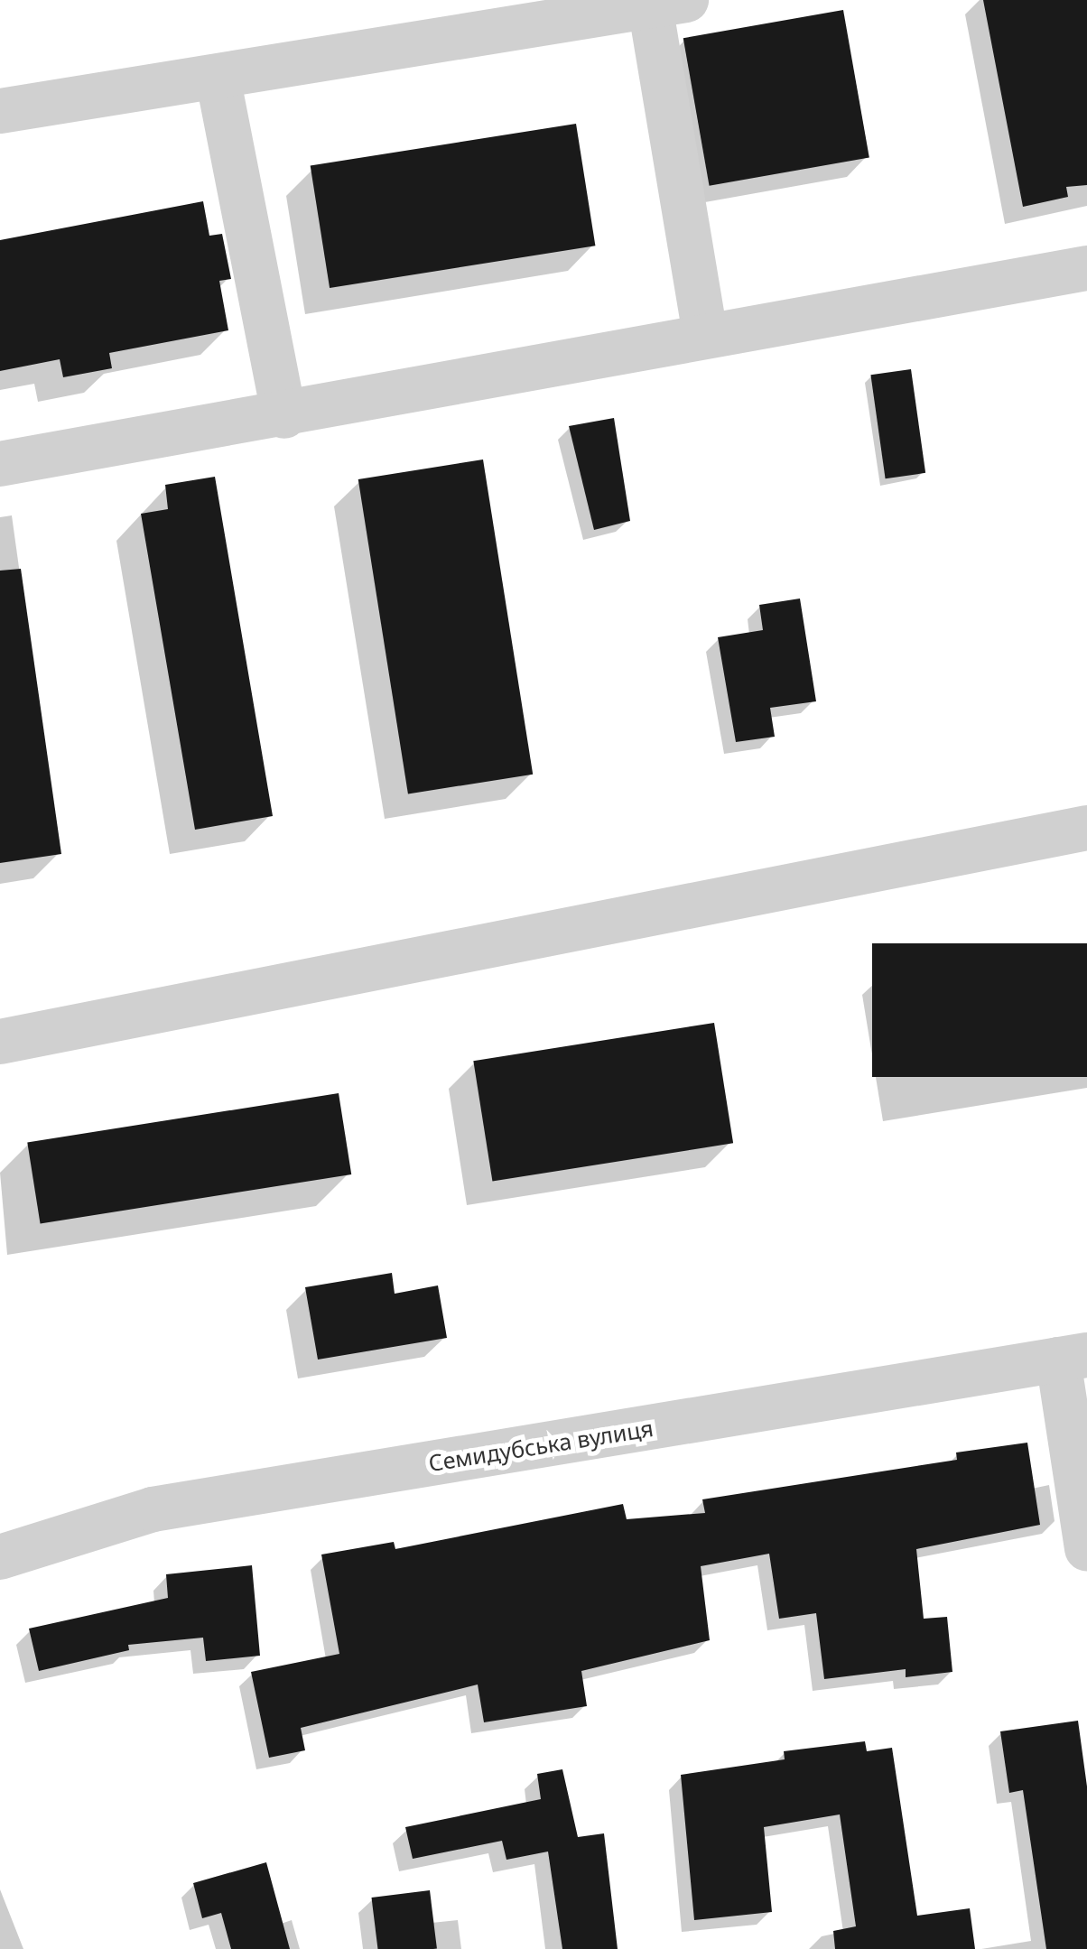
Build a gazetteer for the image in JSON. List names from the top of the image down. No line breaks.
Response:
{"streets":{"street":["Семидубська вулиця"]}}
